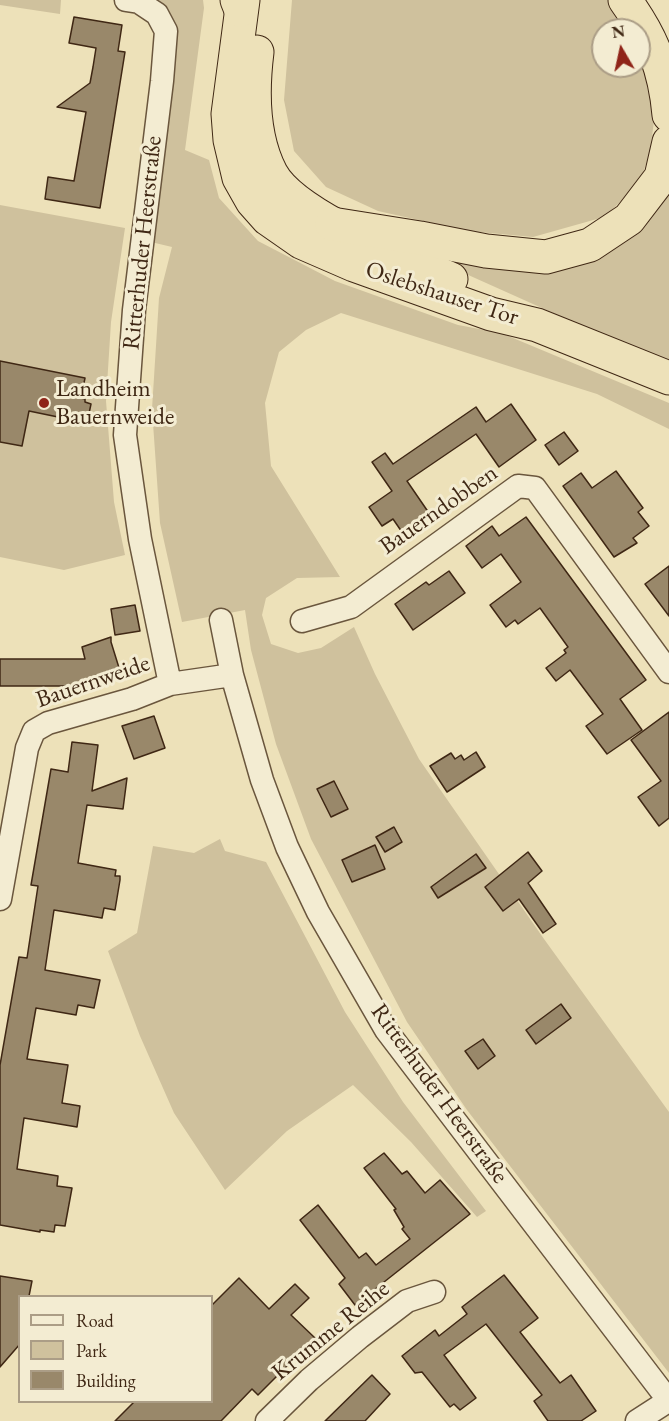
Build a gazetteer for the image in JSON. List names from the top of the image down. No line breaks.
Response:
{"streets":{"highway":["Oslebshauser Tor"],"street":["Ritterhuder Heerstraße","Bauerndobben","Bauernweide","Krumme Reihe"]},"crossings":[["Ritterhuder Heerstraße","Bauernweide"]],"places":["Landheim Bauernweide"],"legend":["Road","Park","Building"],"north":"top"}
